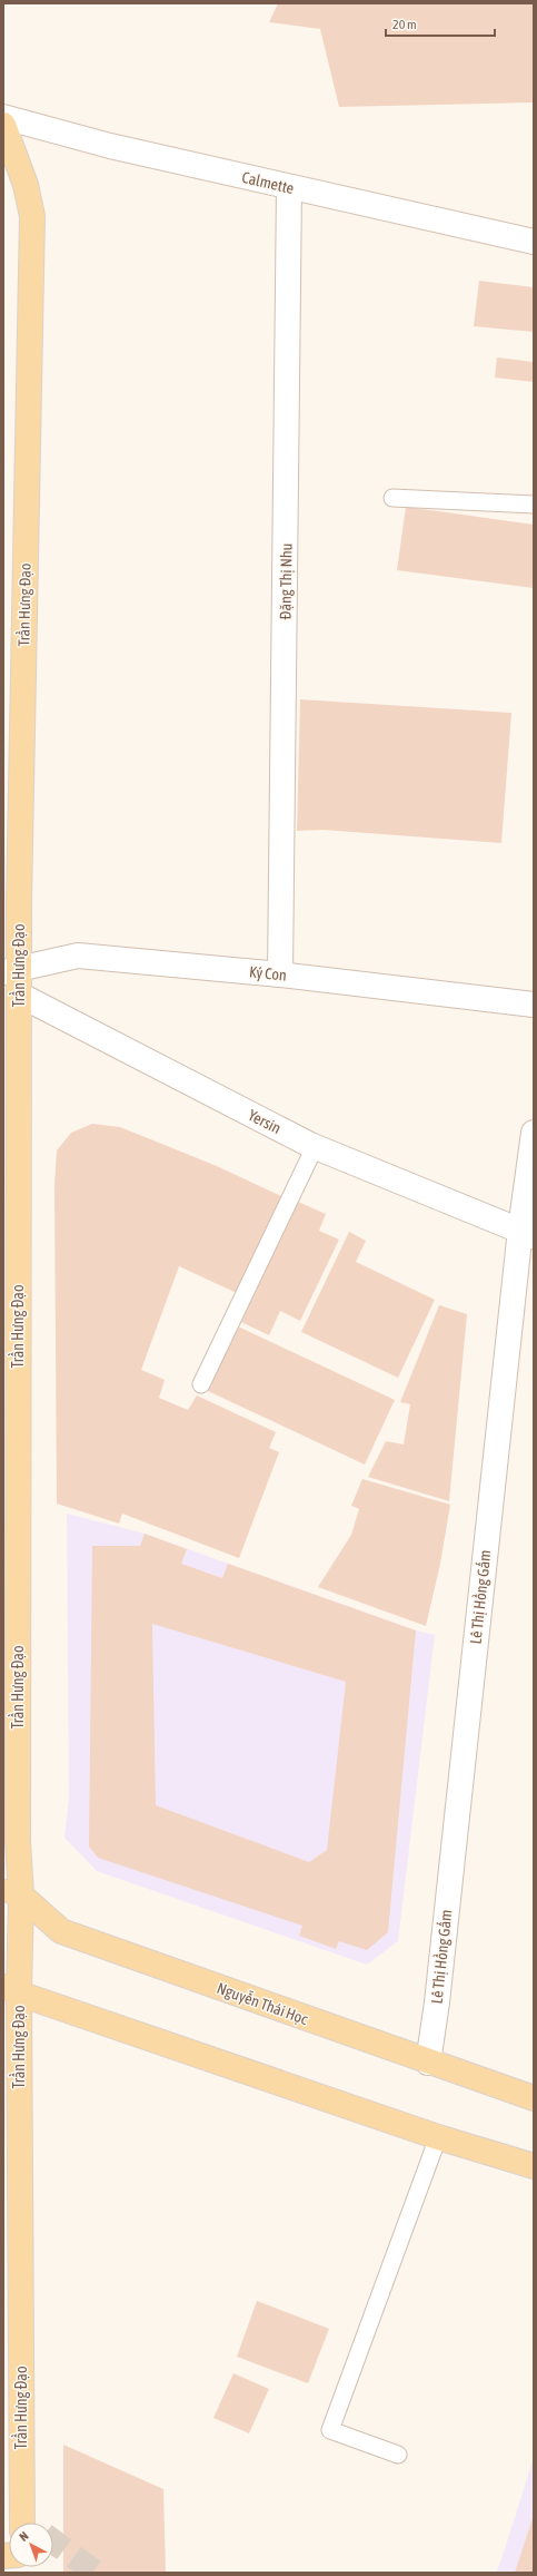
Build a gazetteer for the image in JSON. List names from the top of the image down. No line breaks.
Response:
{"streets":{"main road":["Trần Hưng Đạo","Nguyễn Thái Học"],"street":["Calmette","Ðặng Thị Nhu","Ký Con","Yersin","Lê Thị Hồng Gấm"]},"crossings":[["Calmette","Ðặng Thị Nhu"],["Ðặng Thị Nhu","Ký Con"],["Trần Hưng Đạo","Ký Con"],["Trần Hưng Đạo","Yersin"],["Trần Hưng Đạo","Nguyễn Thái Học"],["Yersin","Lê Thị Hồng Gấm"],["Lê Thị Hồng Gấm","Nguyễn Thái Học"]],"scale_bar":"20 m","north":"top left"}
